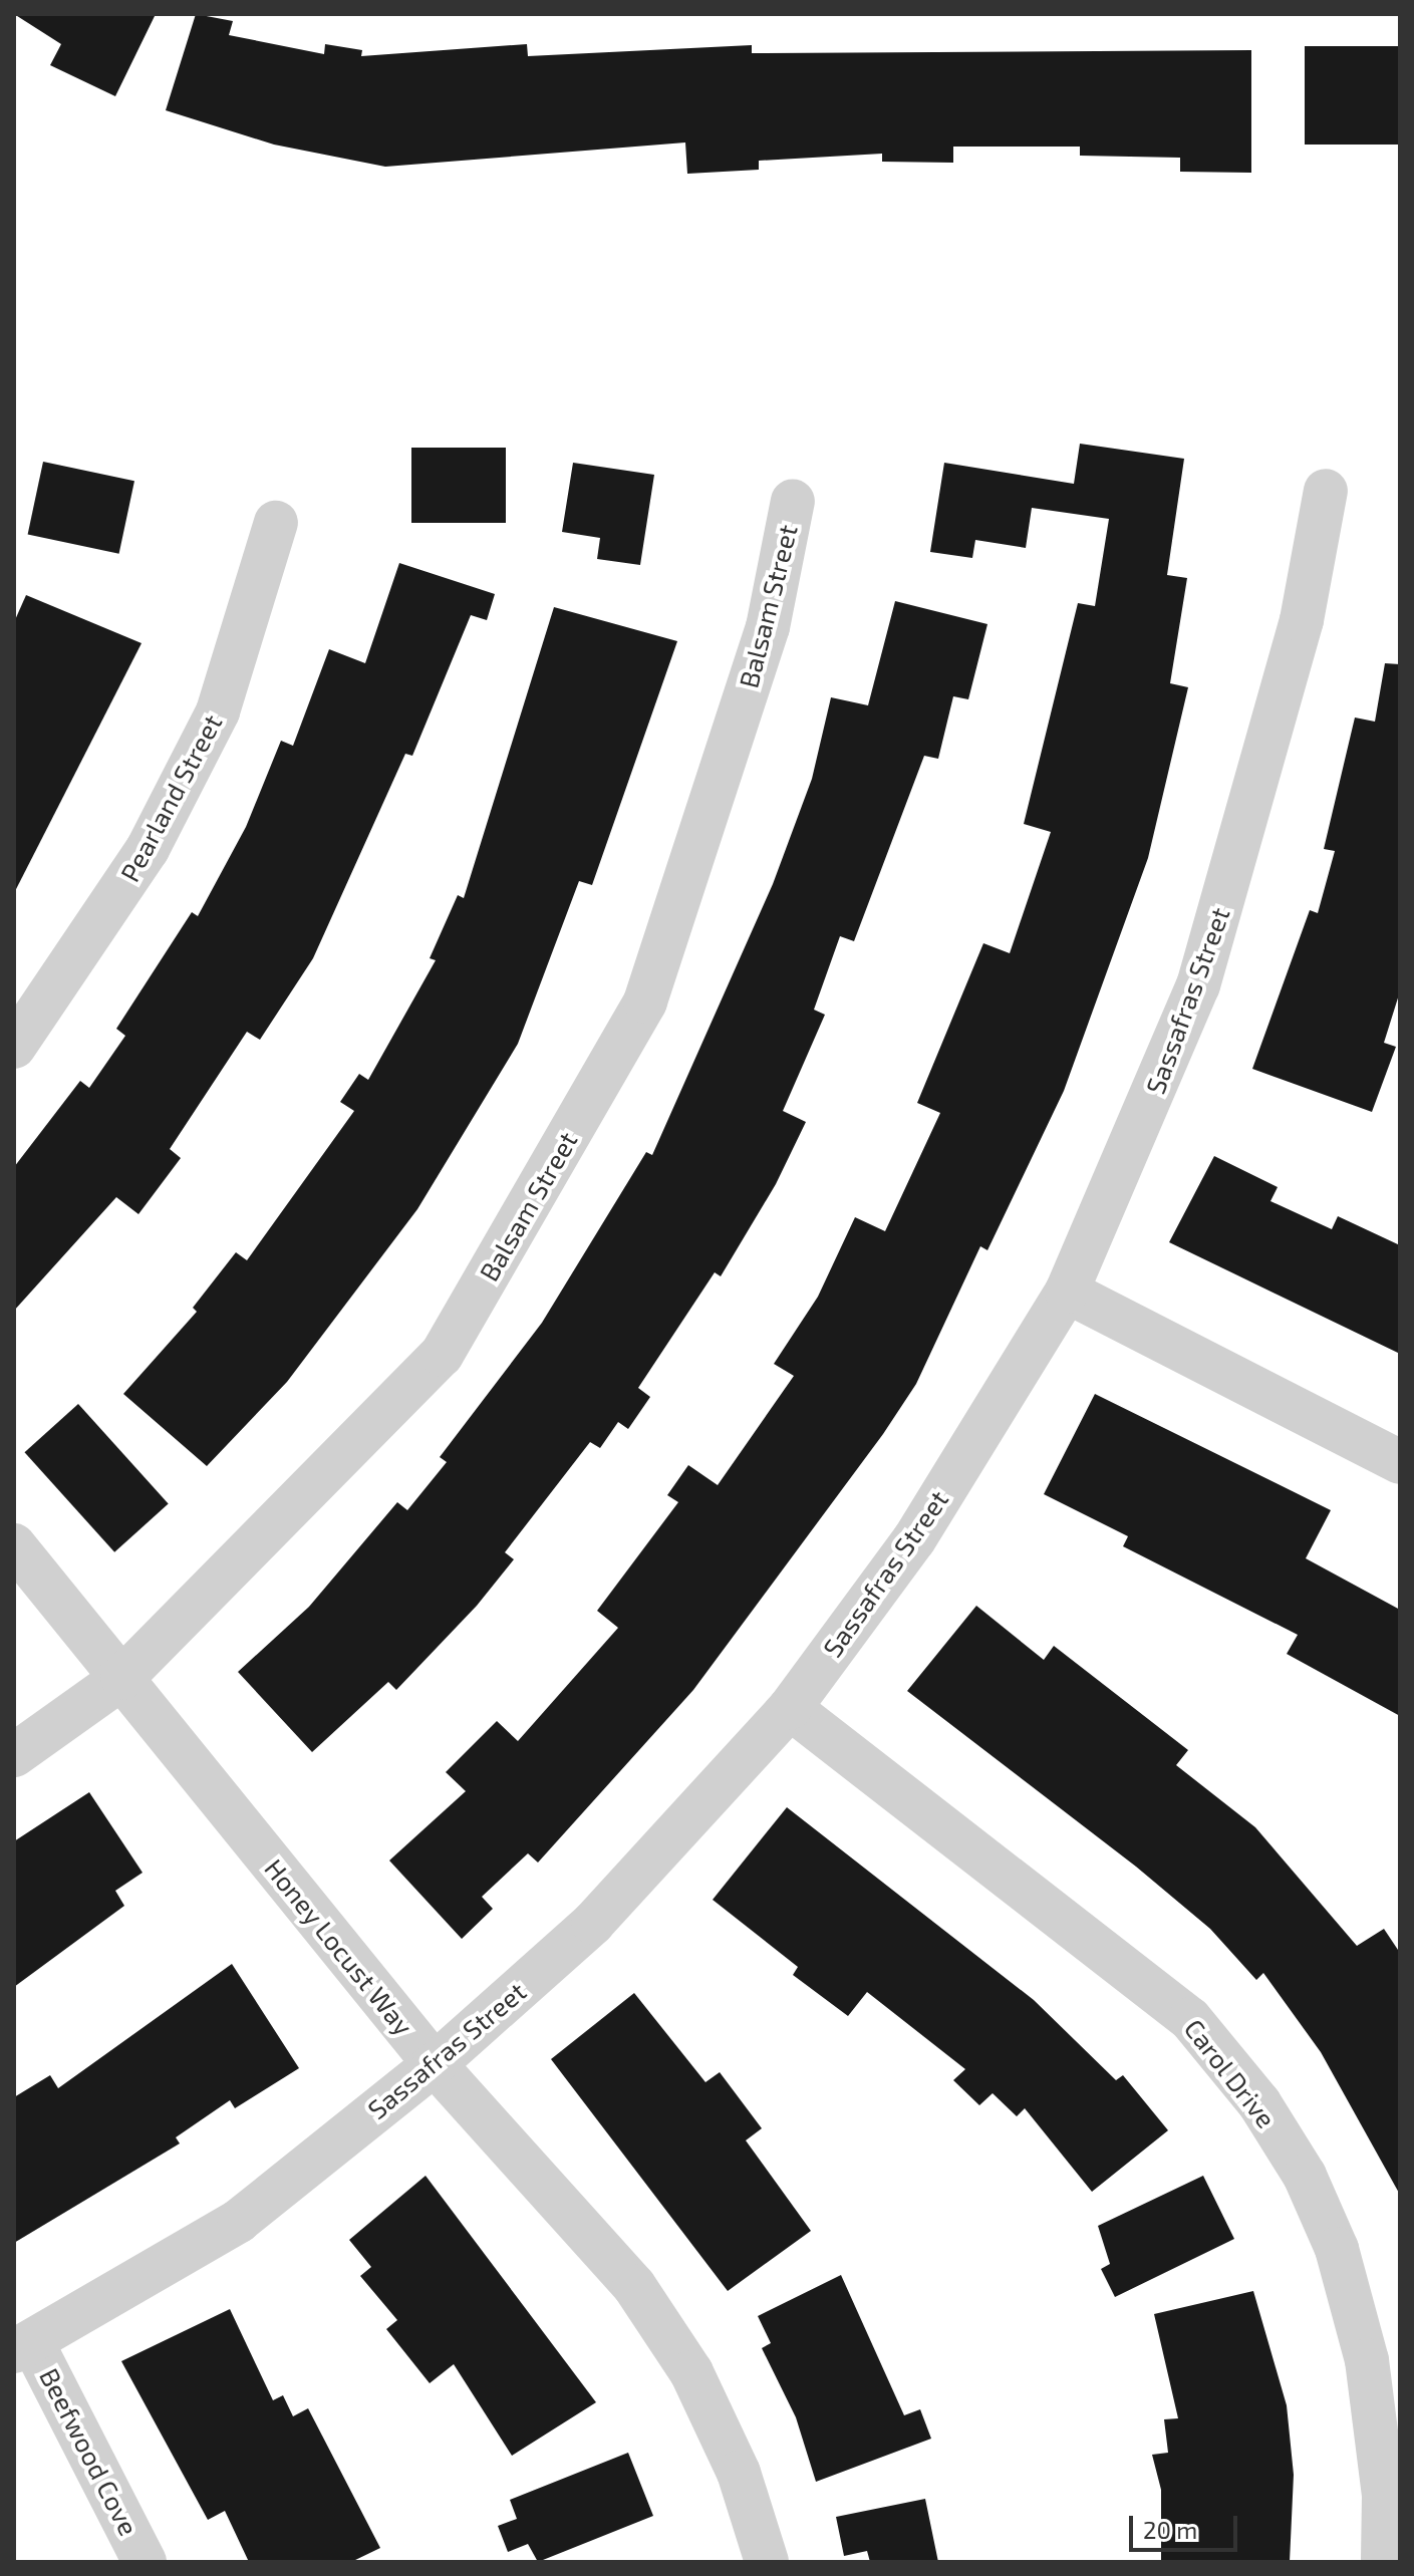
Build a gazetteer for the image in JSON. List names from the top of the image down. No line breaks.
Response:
{"streets":{"street":["Balsam Street","Pearland Street","Sassafras Street","Honey Locust Way","Carol Drive","Beefwood Cove"]},"crossings":[["Balsam Street","Honey Locust Way"],["Sassafras Street","Honey Locust Way"],["Sassafras Street","Carol Drive"],["Sassafras Street","Beefwood Cove"]],"scale_bar":"20 m"}
